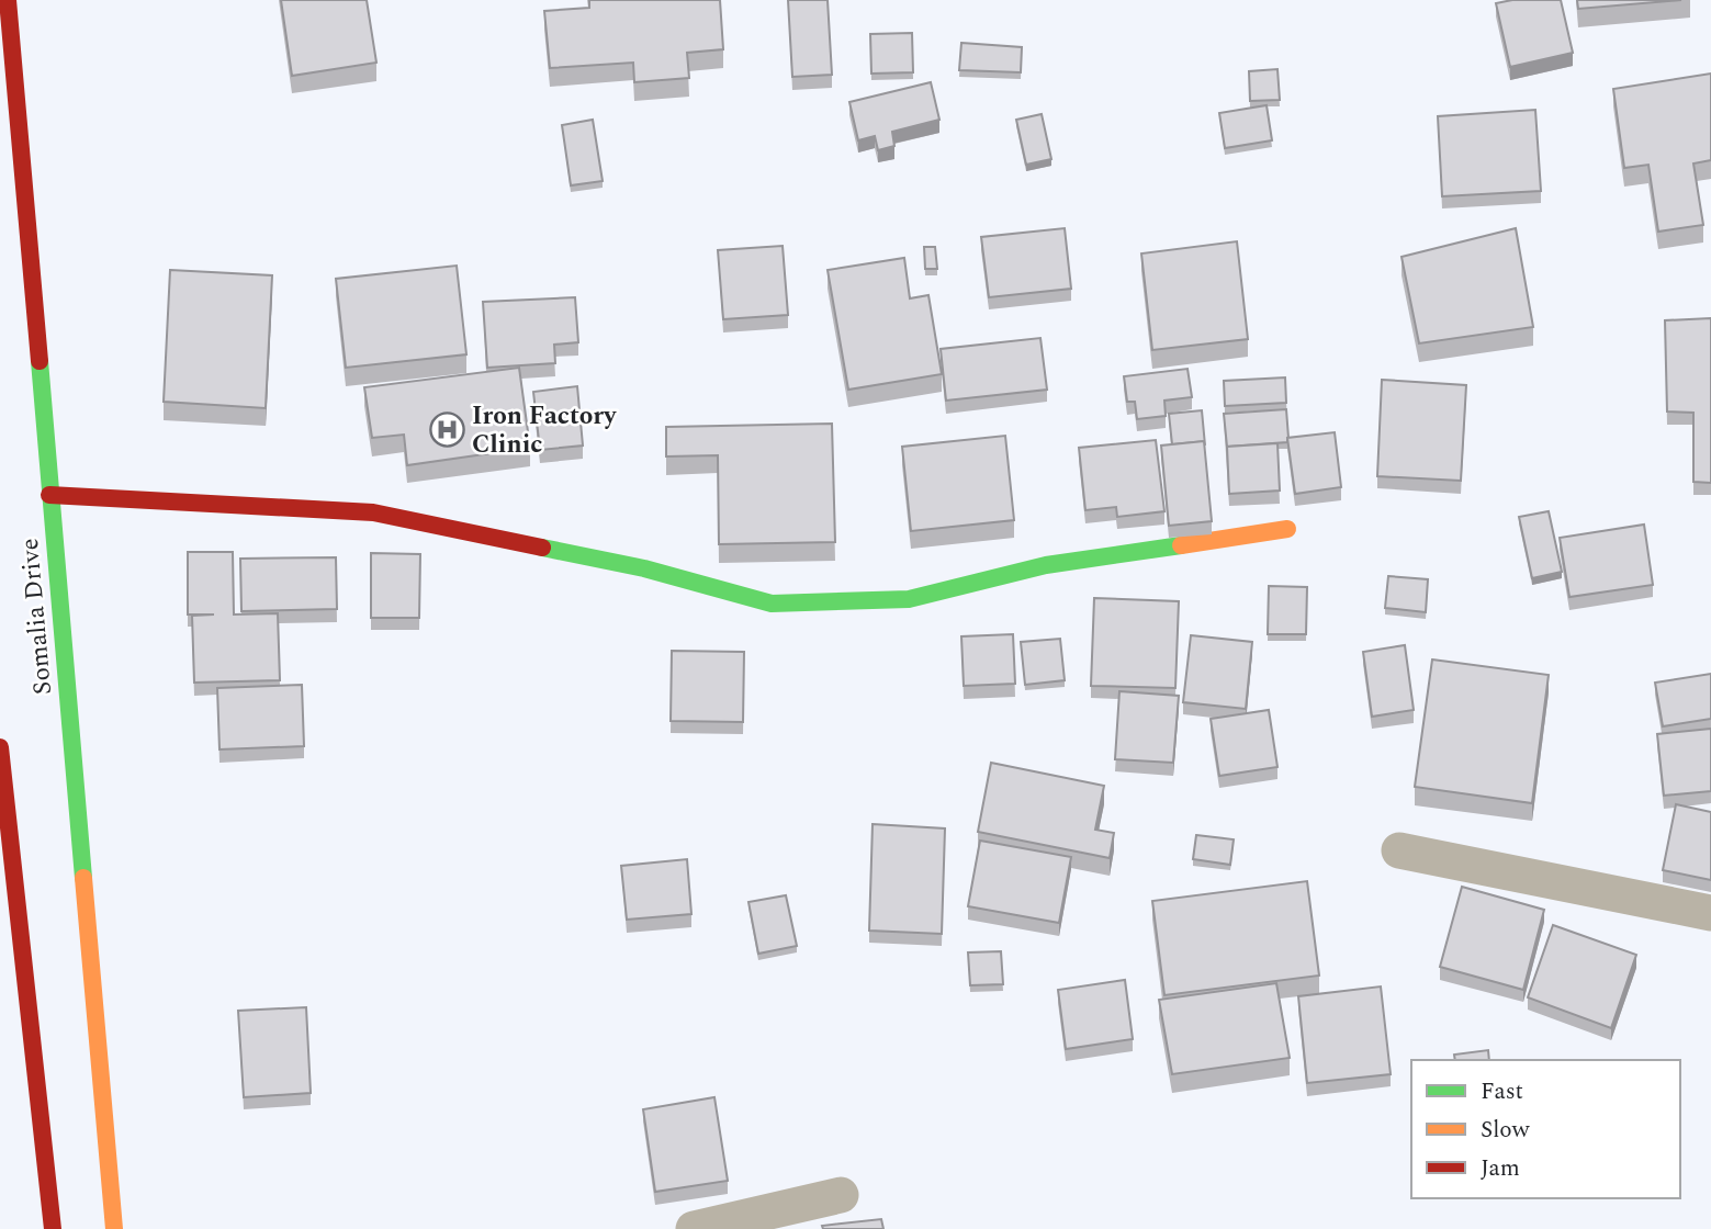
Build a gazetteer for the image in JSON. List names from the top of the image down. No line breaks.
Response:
{"streets":{"main road":["Somalia Drive"]},"places":{"hospital":["Iron Factory Clinic"]},"legend":["Fast","Slow","Jam"]}
